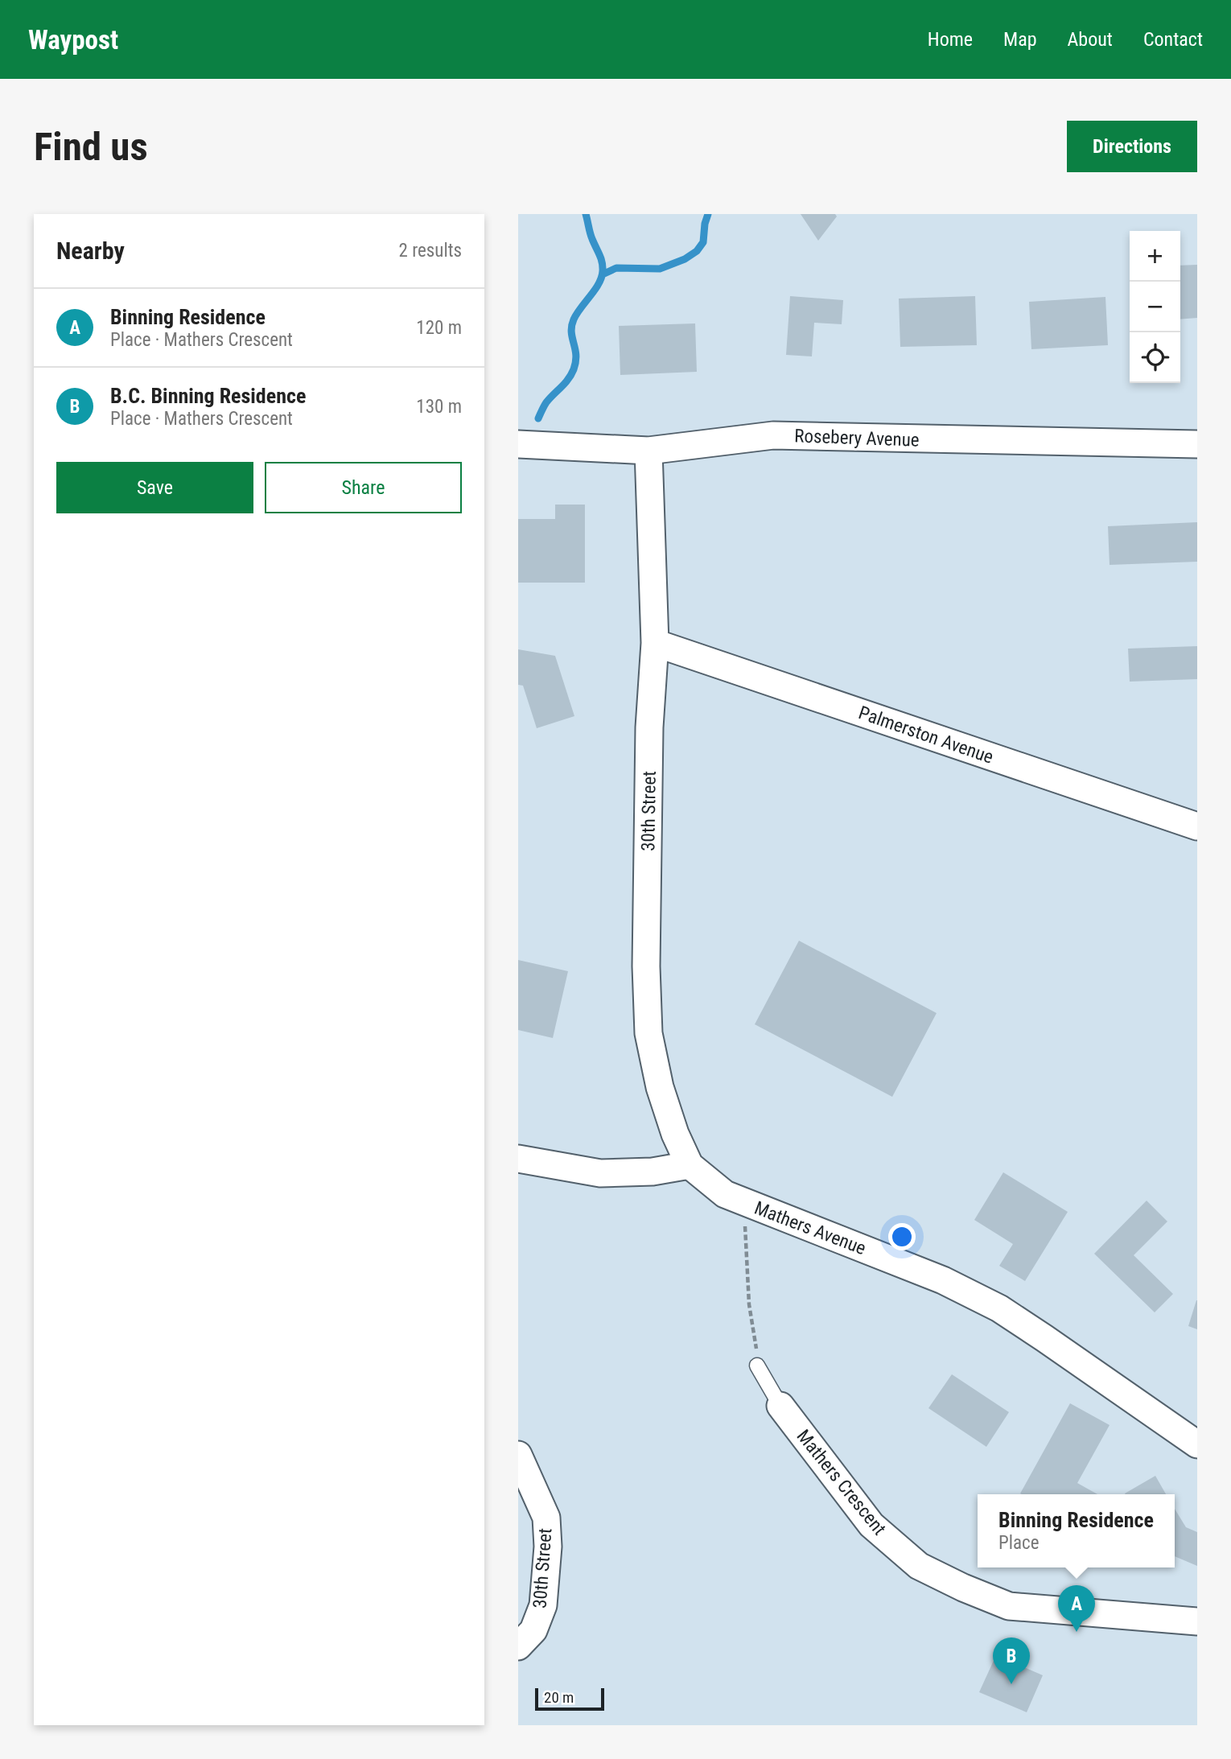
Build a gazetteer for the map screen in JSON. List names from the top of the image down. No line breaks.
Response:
{"streets":{"street":["Rosebery Avenue","Palmerston Avenue","30th Street","Mathers Avenue","Mathers Crescent"]},"crossings":[["Rosebery Avenue","30th Street"],["Palmerston Avenue","30th Street"],["30th Street","Mathers Avenue"]],"scale_bar":"20 m","page":{"header":"Waypost","nav":["Home","Map","About","Contact"],"buttons":["Directions",["Save","Share"]],"title":"Find us","heading":["Nearby","2 results"],"map_buttons":["+","−"],"list":[{"mark":"A","name":"Binning Residence","note":"Place · Mathers Crescent","value":"120 m"},{"mark":"B","name":"B.C. Binning Residence","note":"Place · Mathers Crescent","value":"130 m"}],"popup":["Binning Residence","Place"],"pins":["A","B"],"scale":"20 m"}}
